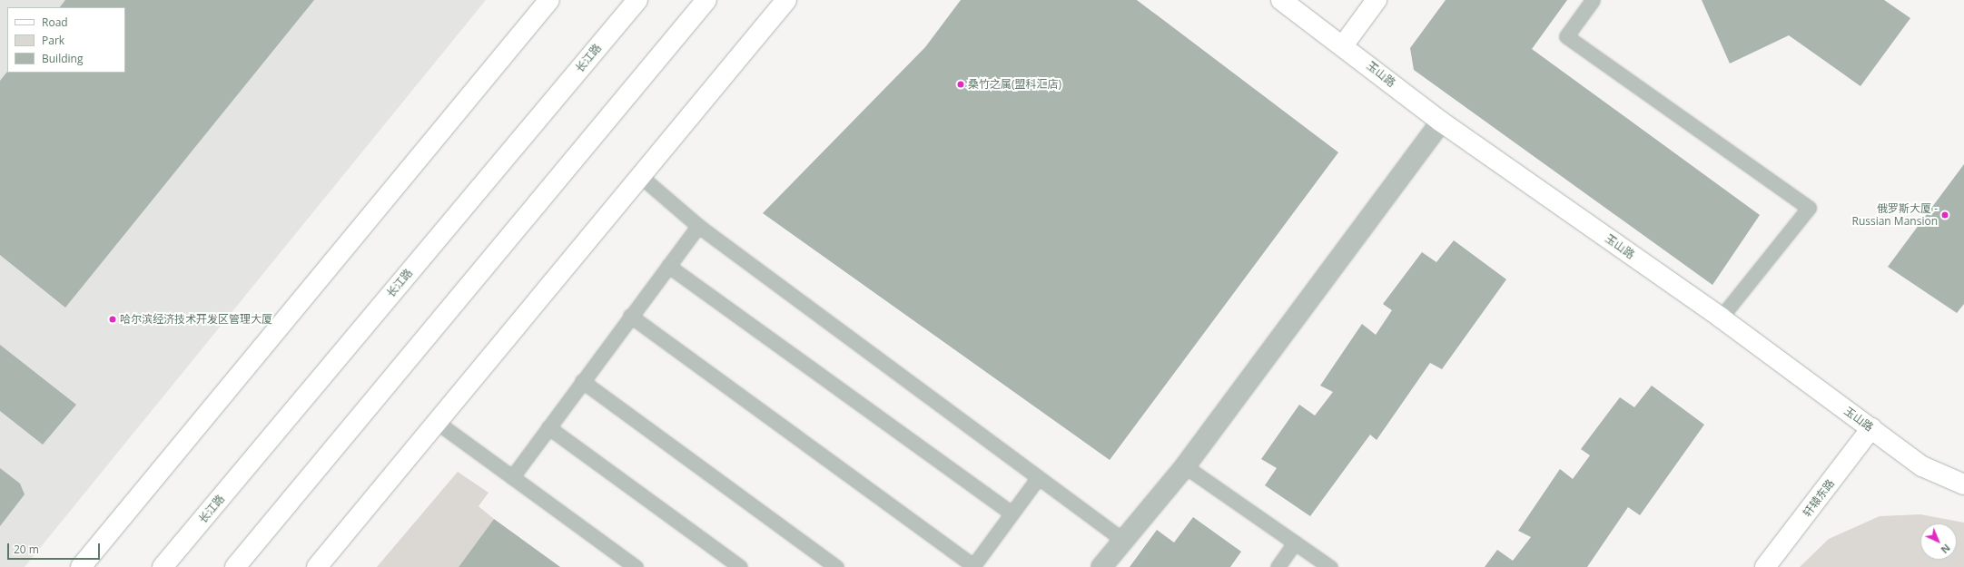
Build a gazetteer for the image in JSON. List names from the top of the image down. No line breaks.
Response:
{"streets":{"main road":["长江路","玉山路","轩辕东路"]},"crossings":[["玉山路","轩辕东路"]],"places":["桑竹之属(盟科汇店)","俄罗斯大厦 - Russian Mansion","哈尔滨经济技术开发区管理大厦"],"legend":["Road","Park","Building"],"scale_bar":"20 m","north":"bottom right"}
